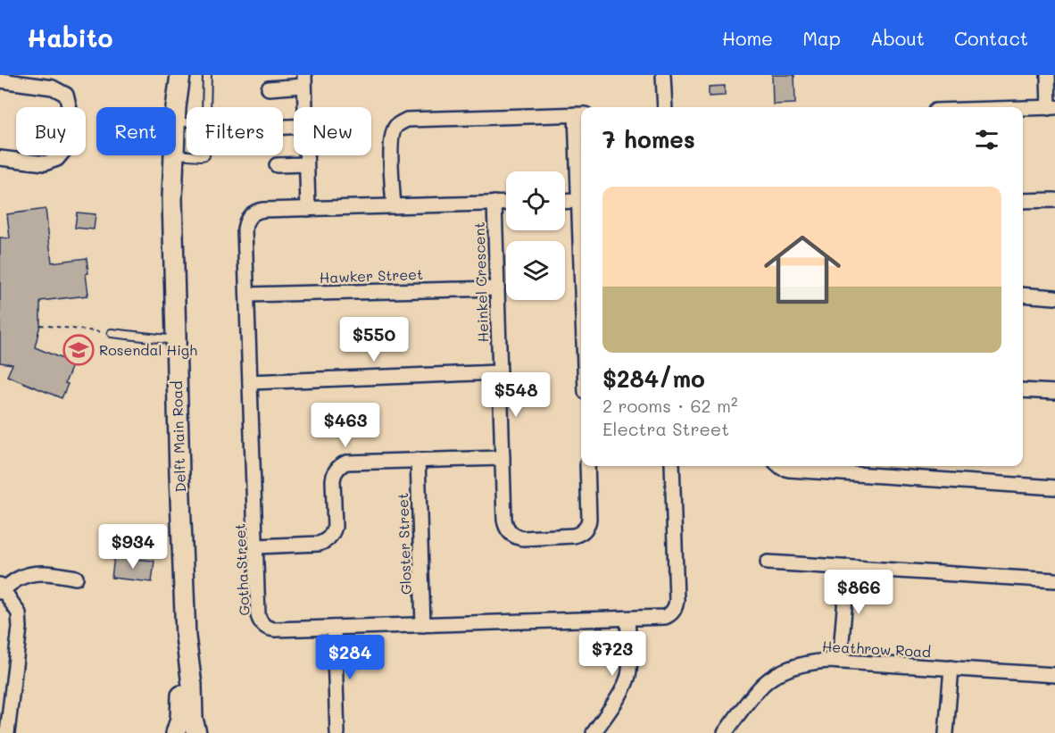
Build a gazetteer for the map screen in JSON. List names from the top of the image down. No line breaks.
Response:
{"streets":{"street":["Hawker Street","Heinkel Crescent","Delft Main Road","Gloster Street","Gotha Street","Heathrow Road"]},"crossings":[["Hawker Street","Heinkel Crescent"],["Hawker Street","Gotha Street"],["Heinkel Crescent","Gotha Street"],["Gloster Street","Gotha Street"]],"places":{"school or university":["Rosendal High"]},"page":{"header":"Habito","nav":["Home","Map","About","Contact"],"chip":["Buy","Rent","Filters","New"],"heading":"7 homes","list":[{"name":"$284/mo","note":"2 rooms · 62 m² · Electra Street"}],"price":["$550","$548","$463","$934","$866","$723","$284"]}}
